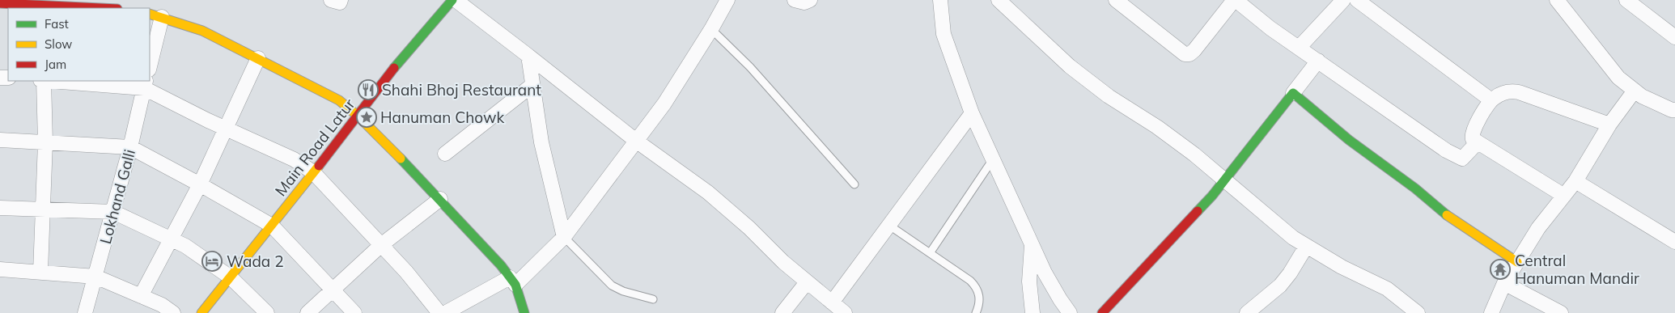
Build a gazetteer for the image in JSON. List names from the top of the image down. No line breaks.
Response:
{"streets":{"street":["Main Road Latur","Lokhand Galli"]},"places":{"restaurant":["Shahi Bhoj Restaurant"],"place":["Hanuman Chowk"],"hotel":["Wada 2"],"temple":["Central Hanuman Mandir"]},"legend":["Fast","Slow","Jam"]}
